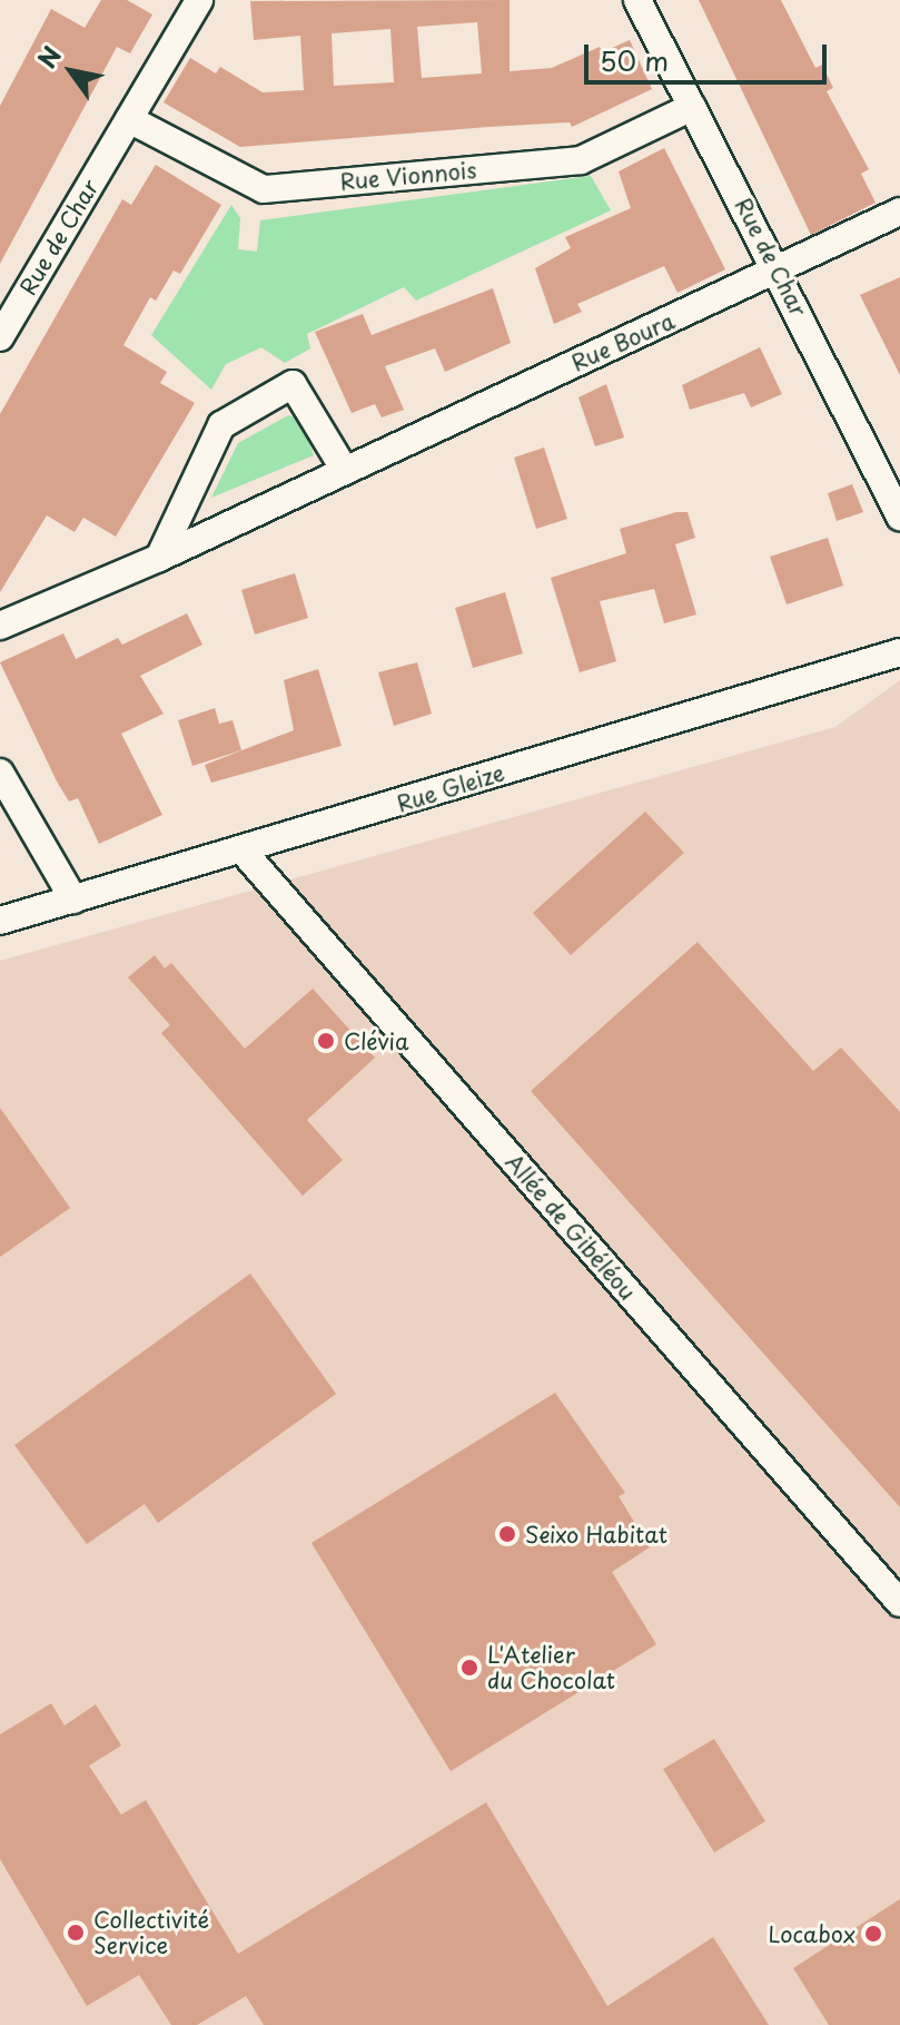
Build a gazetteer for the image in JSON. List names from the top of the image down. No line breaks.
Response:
{"streets":{"street":["Rue Vionnois","Rue de Char","Rue Boura","Rue Gleize","Allée de Gibéléou"]},"crossings":[["Rue Vionnois","Rue de Char"],["Rue de Char","Rue Boura"],["Rue Gleize","Allée de Gibéléou"]],"places":["Clévia","Seixo Habitat","L'Atelier du Chocolat","Collectivité Service","Locabox"],"scale_bar":"50 m","north":"top left"}
